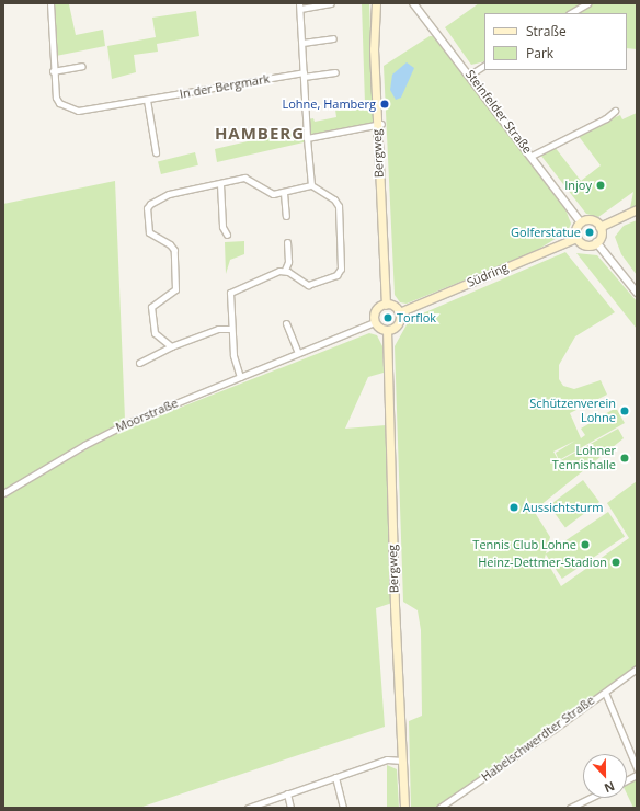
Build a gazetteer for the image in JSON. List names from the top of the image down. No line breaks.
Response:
{"streets":{"main road":["Bergweg","Südring"],"street":["In der Bergmark","Steinfelder Straße","Moorstraße","Habelschwerdter Straße"]},"crossings":[["Steinfelder Straße","Südring"],["Bergweg","Südring"],["Bergweg","Moorstraße"],["Südring","Moorstraße"]],"districts":["HAMBERG"],"places":["Lohne, Hamberg","Injoy","Golferstatue","Torflok","Schützenverein Lohne","Lohner Tennishalle","Aussichtsturm","Tennis Club Lohne","Heinz-Dettmer-Stadion"],"legend":["Straße","Park"],"north":"bottom"}
